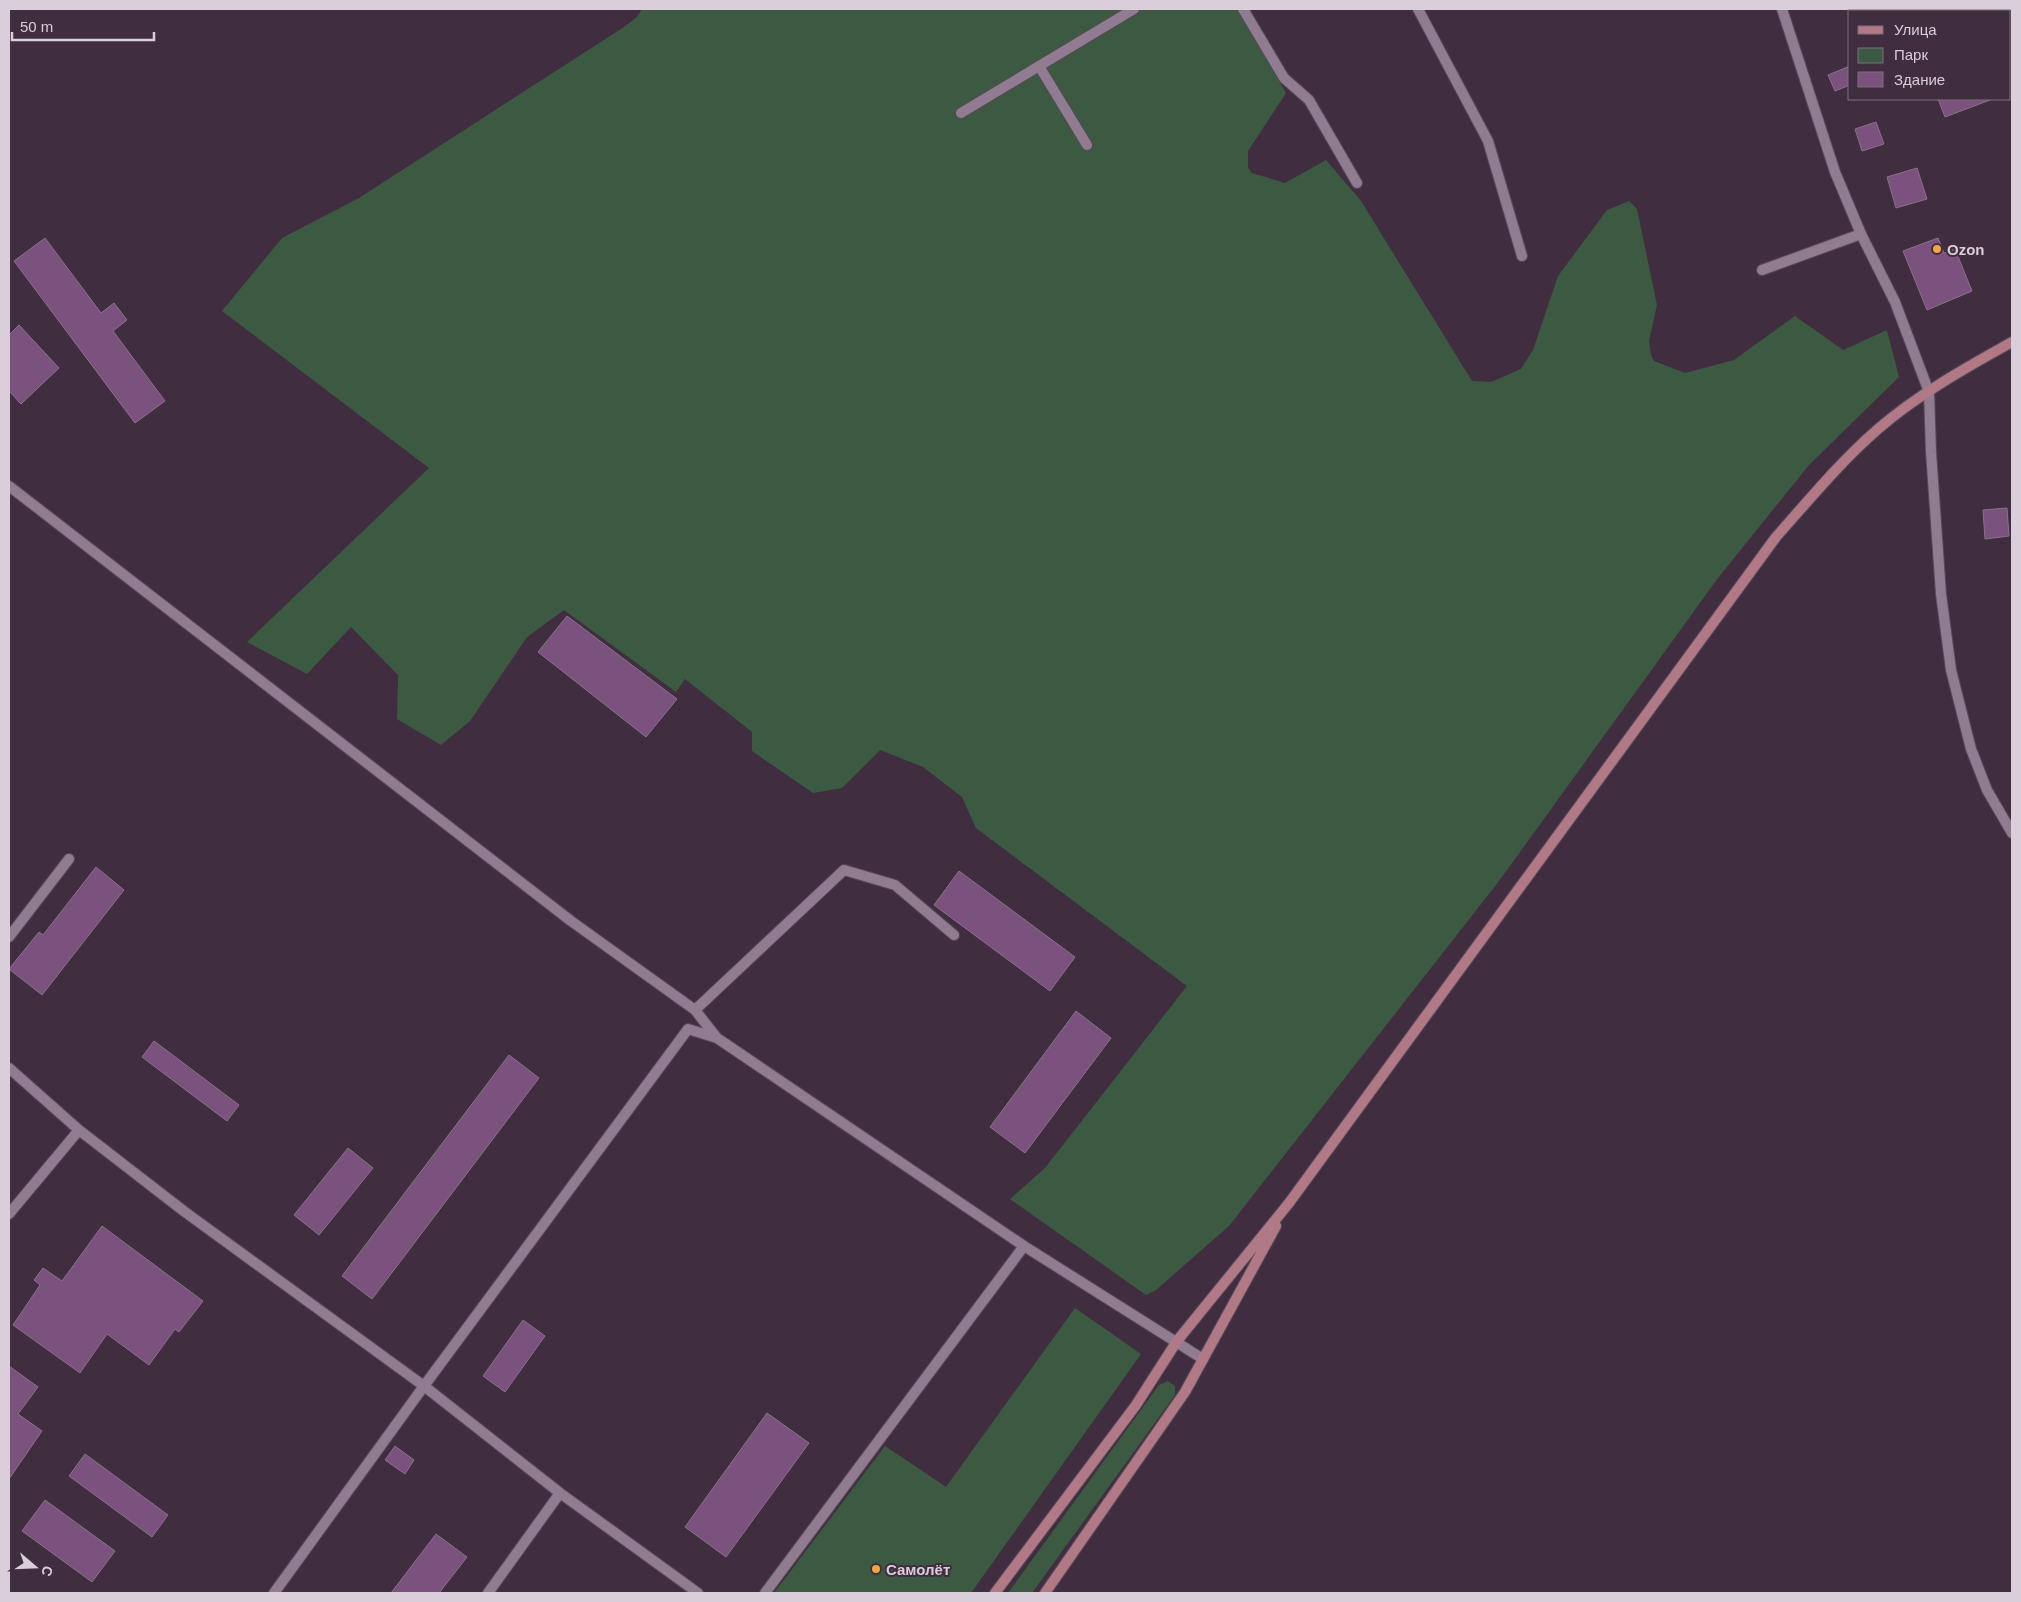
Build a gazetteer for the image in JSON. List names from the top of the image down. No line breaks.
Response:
{"places":["Ozon","Самолёт"],"legend":["Улица","Парк","Здание"],"scale_bar":"50 m","north":"right"}
